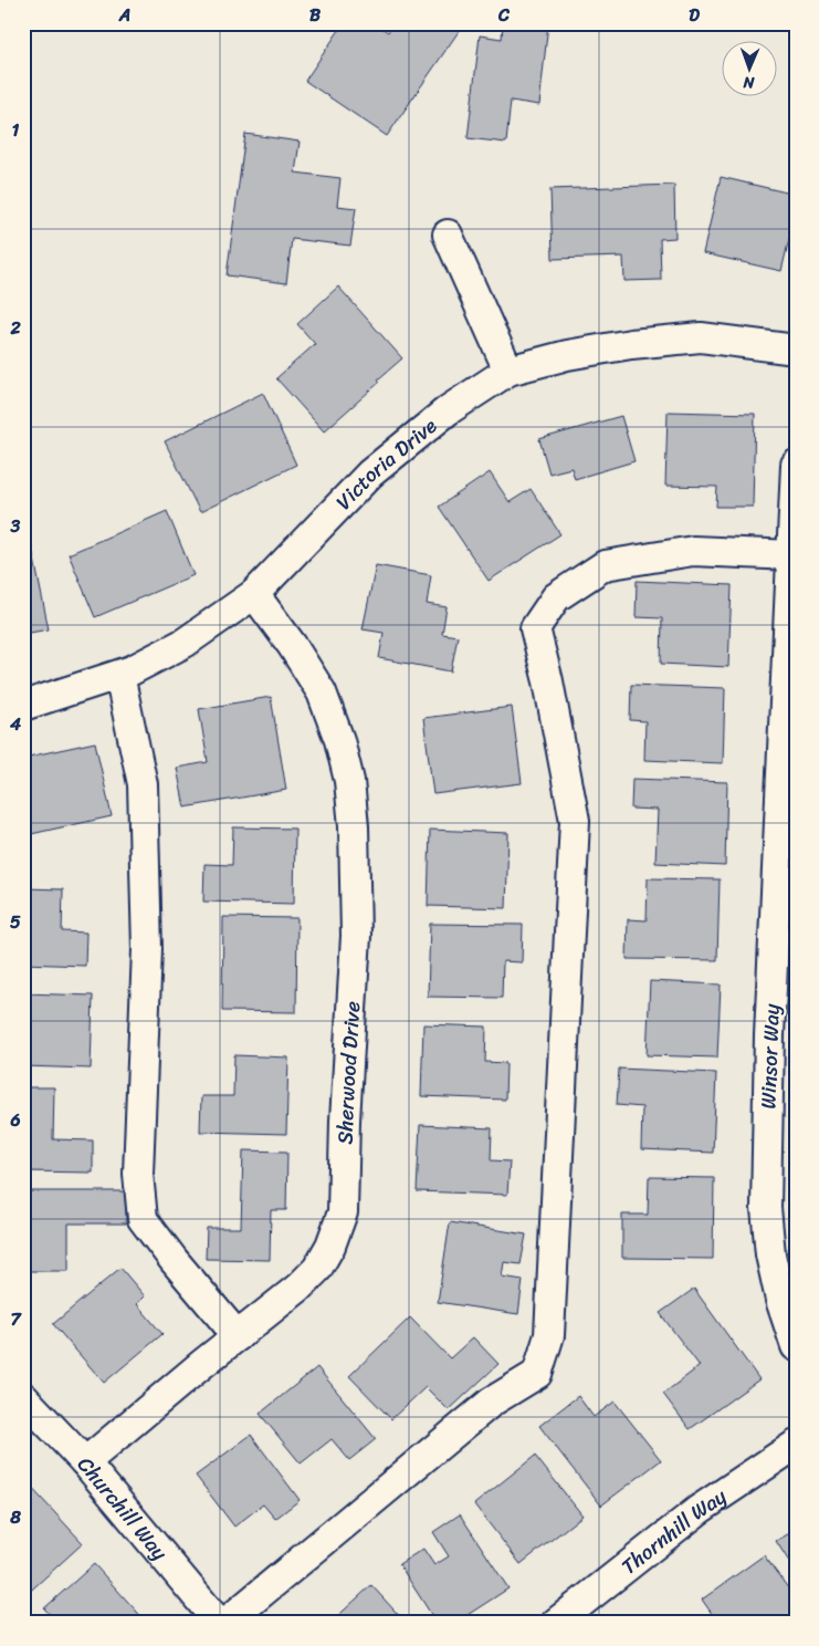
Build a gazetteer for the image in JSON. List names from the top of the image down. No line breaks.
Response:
{"streets":{"street":["Victoria Drive","Winsor Way","Sherwood Drive","Churchill Way","Thornhill Way"]},"crossings":[["Victoria Drive","Sherwood Drive"],["Sherwood Drive","Churchill Way"]],"north":"bottom","grid":{"columns":["A","B","C","D"],"rows":["1","2","3","4","5","6","7","8"]}}
